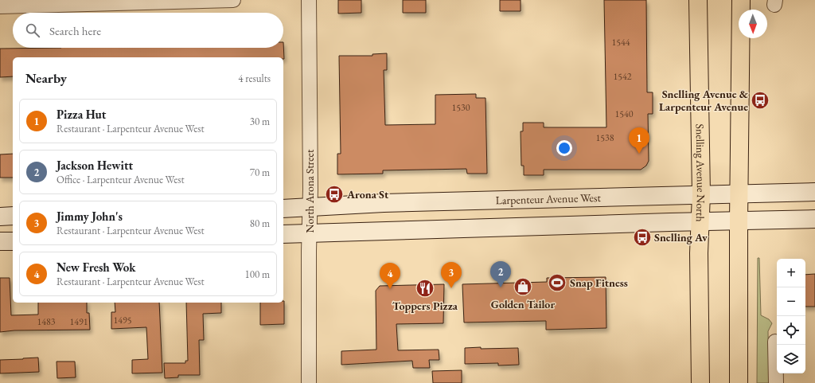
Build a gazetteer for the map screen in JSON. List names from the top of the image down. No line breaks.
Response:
{"streets":{"main road":["Snelling Avenue North","Larpenteur Avenue West"],"street":["North Arona Street"]},"crossings":[["Snelling Avenue North","Larpenteur Avenue West"],["North Arona Street","Larpenteur Avenue West"]],"places":{"bus stop":["Snelling Avenue & Larpenteur Avenue","Arona St","Snelling Av"],"sports":["Snap Fitness"],"shop":["Golden Tailor"],"restaurant":["Toppers Pizza"]},"house_numbers":["1544","1542","1530","1540","1538","1495","1483","1491"],"north":"bottom","page":{"search":"Search here","heading":["Nearby","4 results"],"list":[{"mark":"1","name":"Pizza Hut","note":"Restaurant · Larpenteur Avenue West","value":"30 m"},{"mark":"2","name":"Jackson Hewitt","note":"Office · Larpenteur Avenue West","value":"70 m"},{"mark":"3","name":"Jimmy John's","note":"Restaurant · Larpenteur Avenue West","value":"80 m"},{"mark":"4","name":"New Fresh Wok","note":"Restaurant · Larpenteur Avenue West","value":"100 m"}],"pins":["1","2","3","4"],"map_buttons":["+","−"]}}
